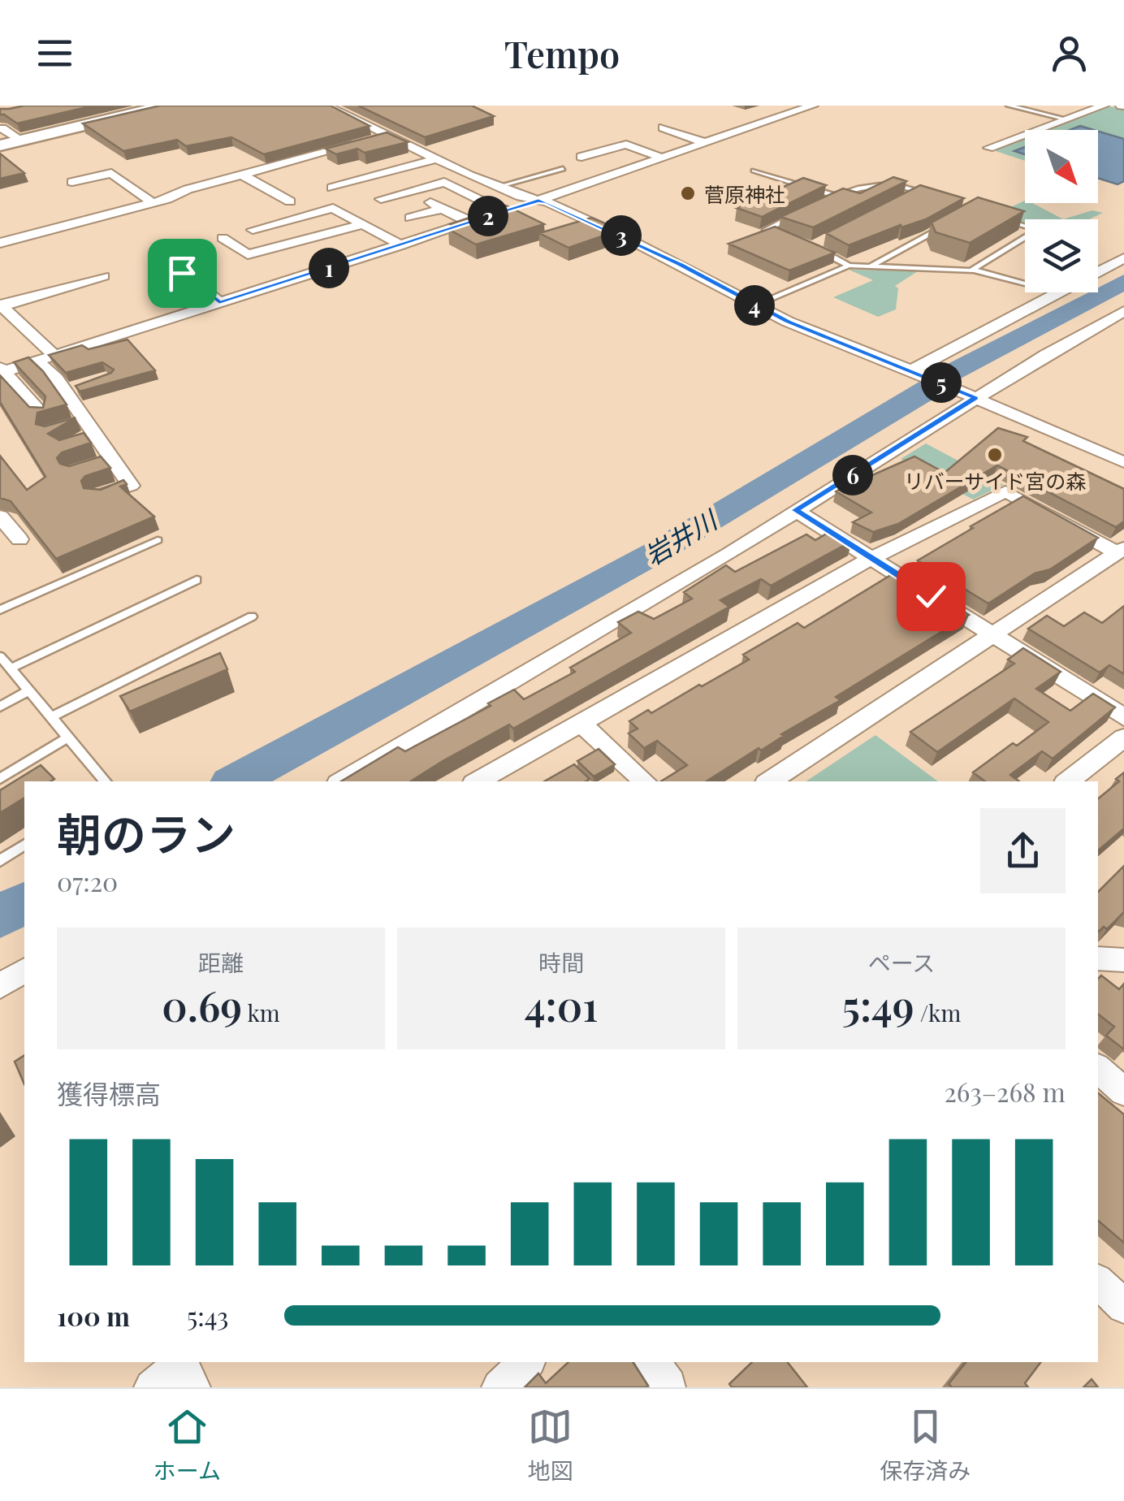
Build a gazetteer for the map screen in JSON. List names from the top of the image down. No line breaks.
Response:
{"water":["岩井川"],"places":["菅原神社","リバーサイド宮の森"],"north":"bottom right","page":{"header":"Tempo","pins":["2","3","1","4","5","6"],"heading":["朝のラン","07:20"],"stats":[["距離","0.69 km"],["時間","4:01"],["ペース","5:49 /km"]],"chart":["獲得標高","263–268 m"],"list":[{"name":"100 m","note":"5:43"}],"tabs":["ホーム","地図","保存済み"]}}
